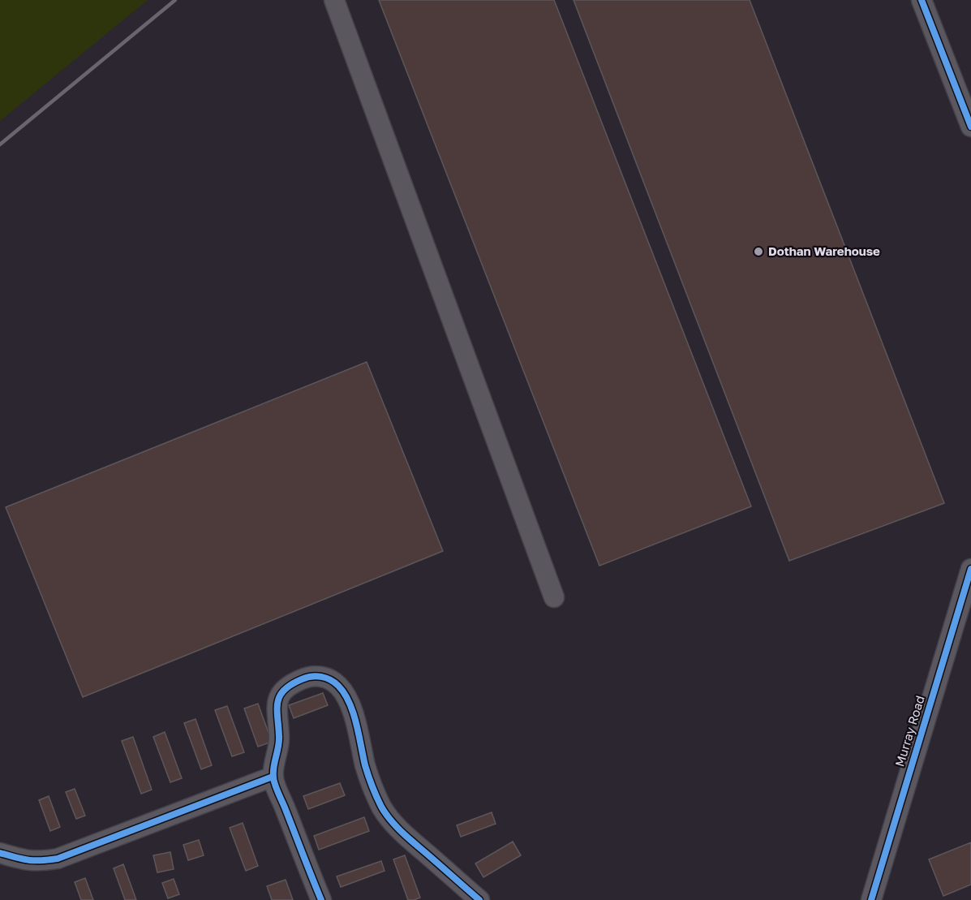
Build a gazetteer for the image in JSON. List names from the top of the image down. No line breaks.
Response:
{"streets":{"street":["Murray Road"]},"places":["Dothan Warehouse"]}
